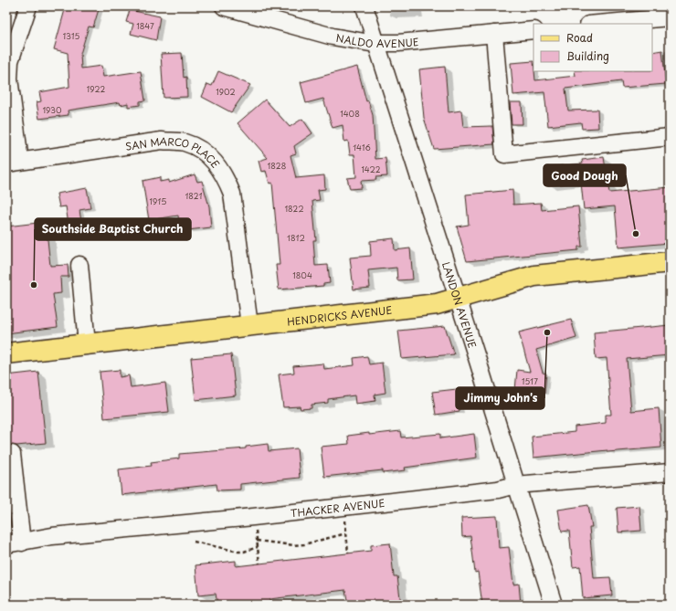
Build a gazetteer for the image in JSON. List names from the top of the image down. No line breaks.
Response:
{"streets":{"main road":["HENDRICKS AVENUE"],"street":["NALDO AVENUE","SAN MARCO PLACE","LANDON AVENUE","THACKER AVENUE"]},"crossings":[["NALDO AVENUE","LANDON AVENUE"],["SAN MARCO PLACE","HENDRICKS AVENUE"],["LANDON AVENUE","HENDRICKS AVENUE"],["LANDON AVENUE","THACKER AVENUE"]],"places":["Good Dough","Southside Baptist Church","Jimmy John's"],"house_numbers":["1847","1315","1922","1902","1930","1408","1416","1828","1422","1821","1915","1822","1812","1804","1517"],"legend":["Road","Building"]}
